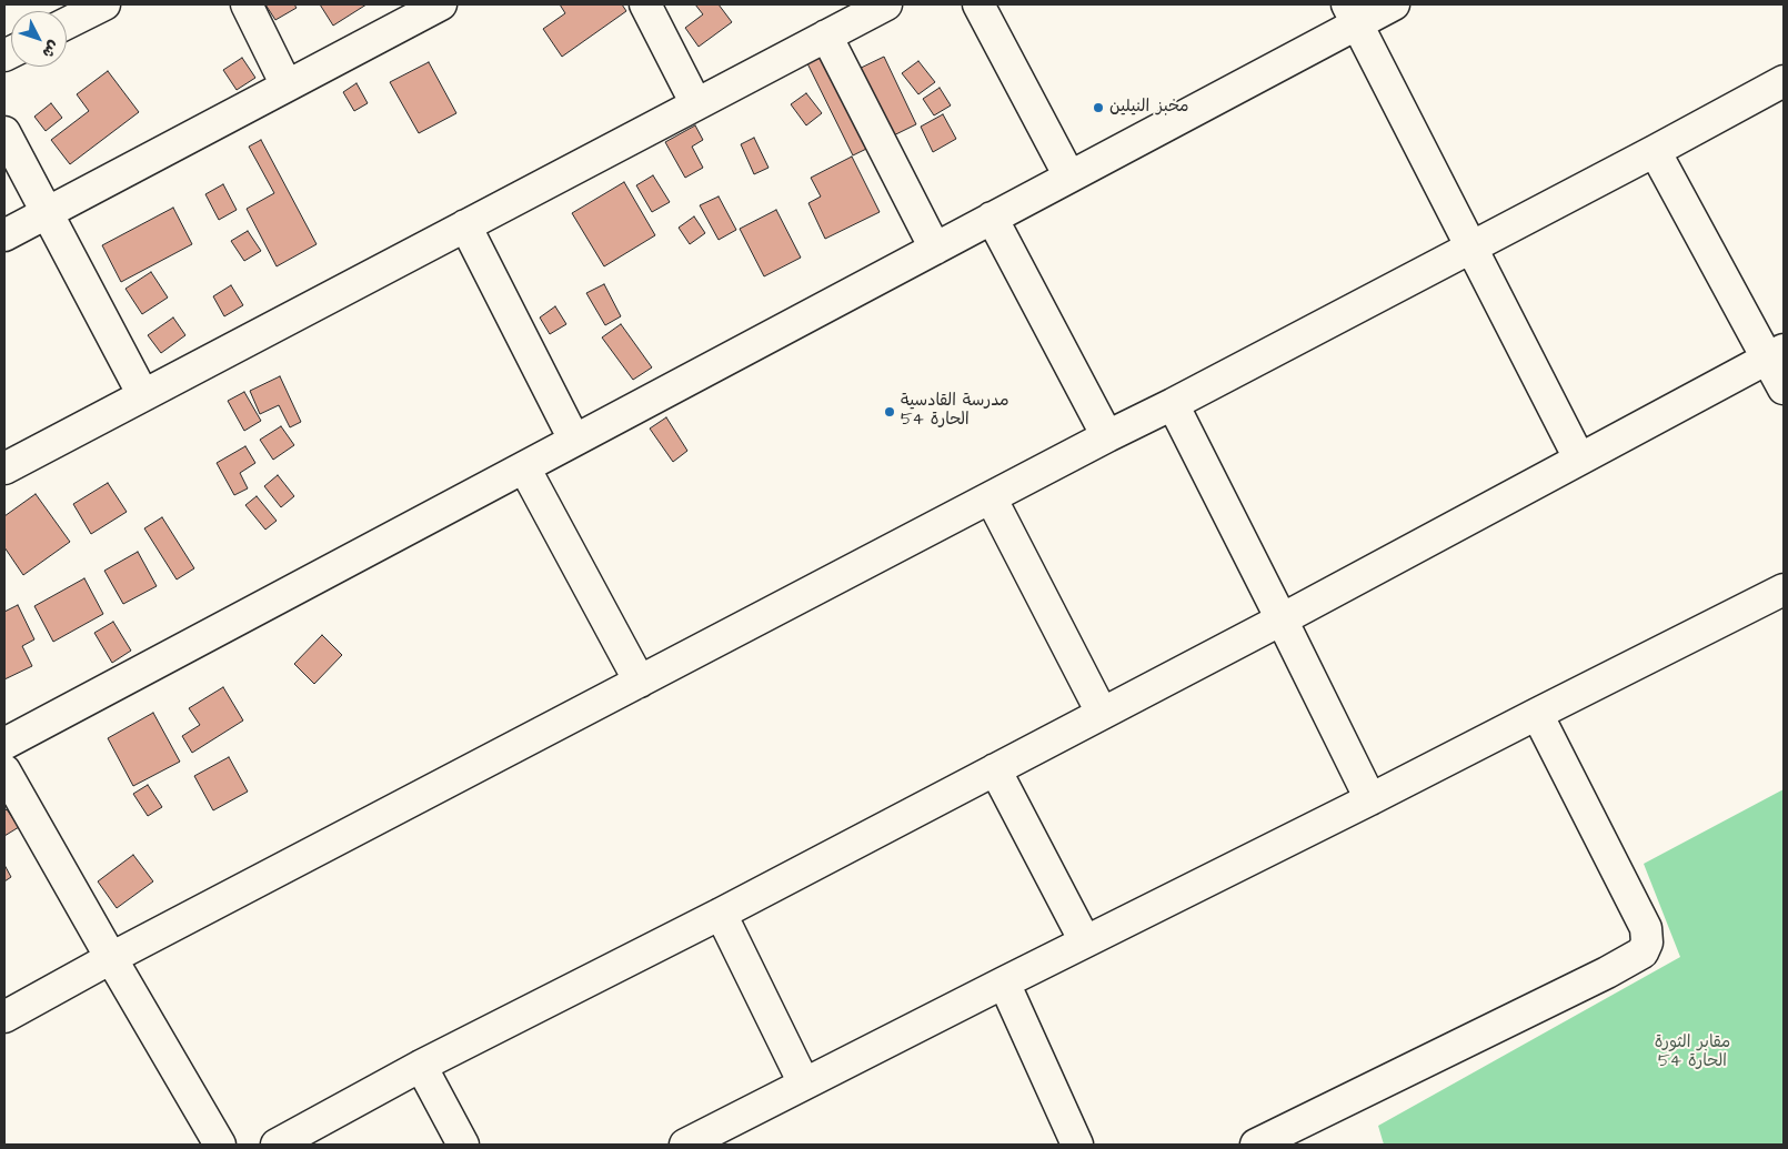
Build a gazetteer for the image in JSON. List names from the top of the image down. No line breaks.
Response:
{"parks":["مقابر الثورة الحارة 54"],"places":["مخبز النيلين","مدرسة القادسية الحارة 54"],"north":"bottom right"}
